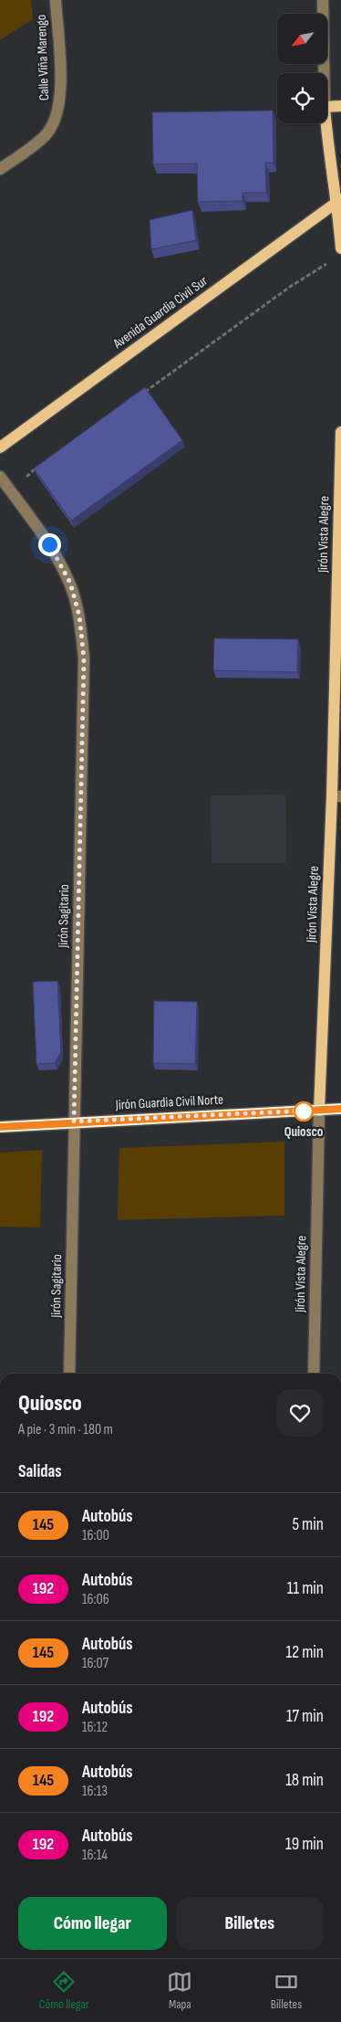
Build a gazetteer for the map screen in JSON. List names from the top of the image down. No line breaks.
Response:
{"streets":{"main road":["Avenida Guardia Civil Sur","Jirón Vista Alegre","Jirón Guardia Civil Norte"],"street":["Calle Viña Marengo","Jirón Sagitario"]},"crossings":[["Jirón Vista Alegre","Jirón Guardia Civil Norte"],["Jirón Sagitario","Jirón Guardia Civil Norte"]],"places":["Quiosco"],"lines":["bus line 145"],"north":"bottom left","page":{"heading":[["Quiosco","A pie · 3 min · 180 m"],"Salidas"],"list":[{"mark":"145","name":"Autobús","note":"16:00","value":"5 min"},{"mark":"192","name":"Autobús","note":"16:06","value":"11 min"},{"mark":"145","name":"Autobús","note":"16:07","value":"12 min"},{"mark":"192","name":"Autobús","note":"16:12","value":"17 min"},{"mark":"145","name":"Autobús","note":"16:13","value":"18 min"},{"mark":"192","name":"Autobús","note":"16:14","value":"19 min"}],"buttons":["Cómo llegar","Billetes"],"tabs":["Cómo llegar","Mapa","Billetes"]}}
